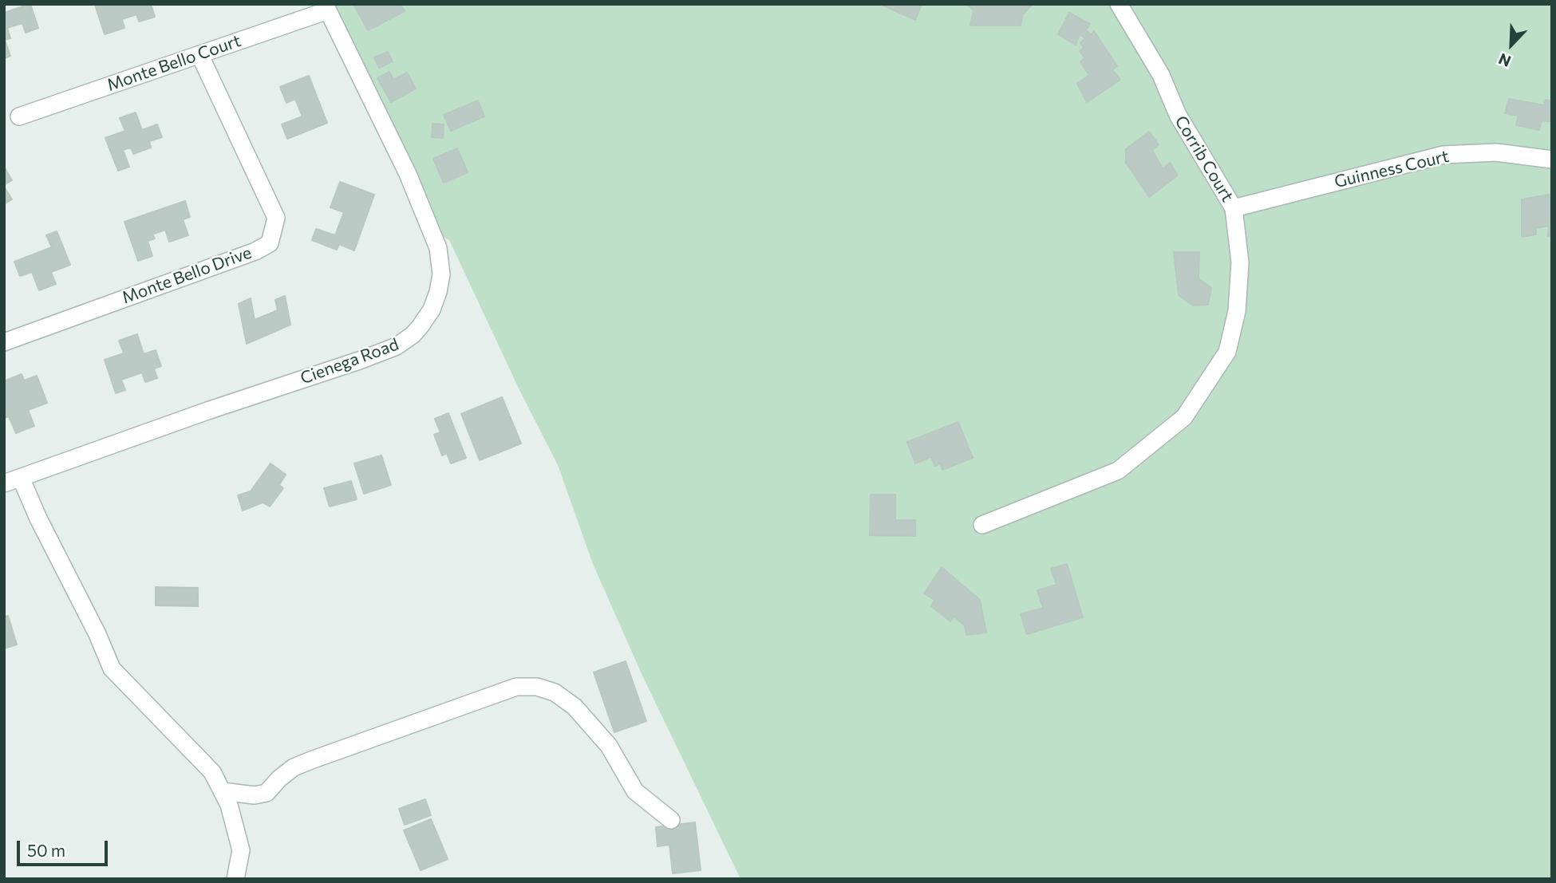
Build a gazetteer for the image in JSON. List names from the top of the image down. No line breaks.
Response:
{"streets":{"street":["Monte Bello Court","Corrib Court","Guinness Court","Monte Bello Drive","Cienega Road"]},"crossings":[["Monte Bello Court","Monte Bello Drive"],["Monte Bello Court","Cienega Road"],["Corrib Court","Guinness Court"]],"scale_bar":"50 m","north":"bottom left"}
